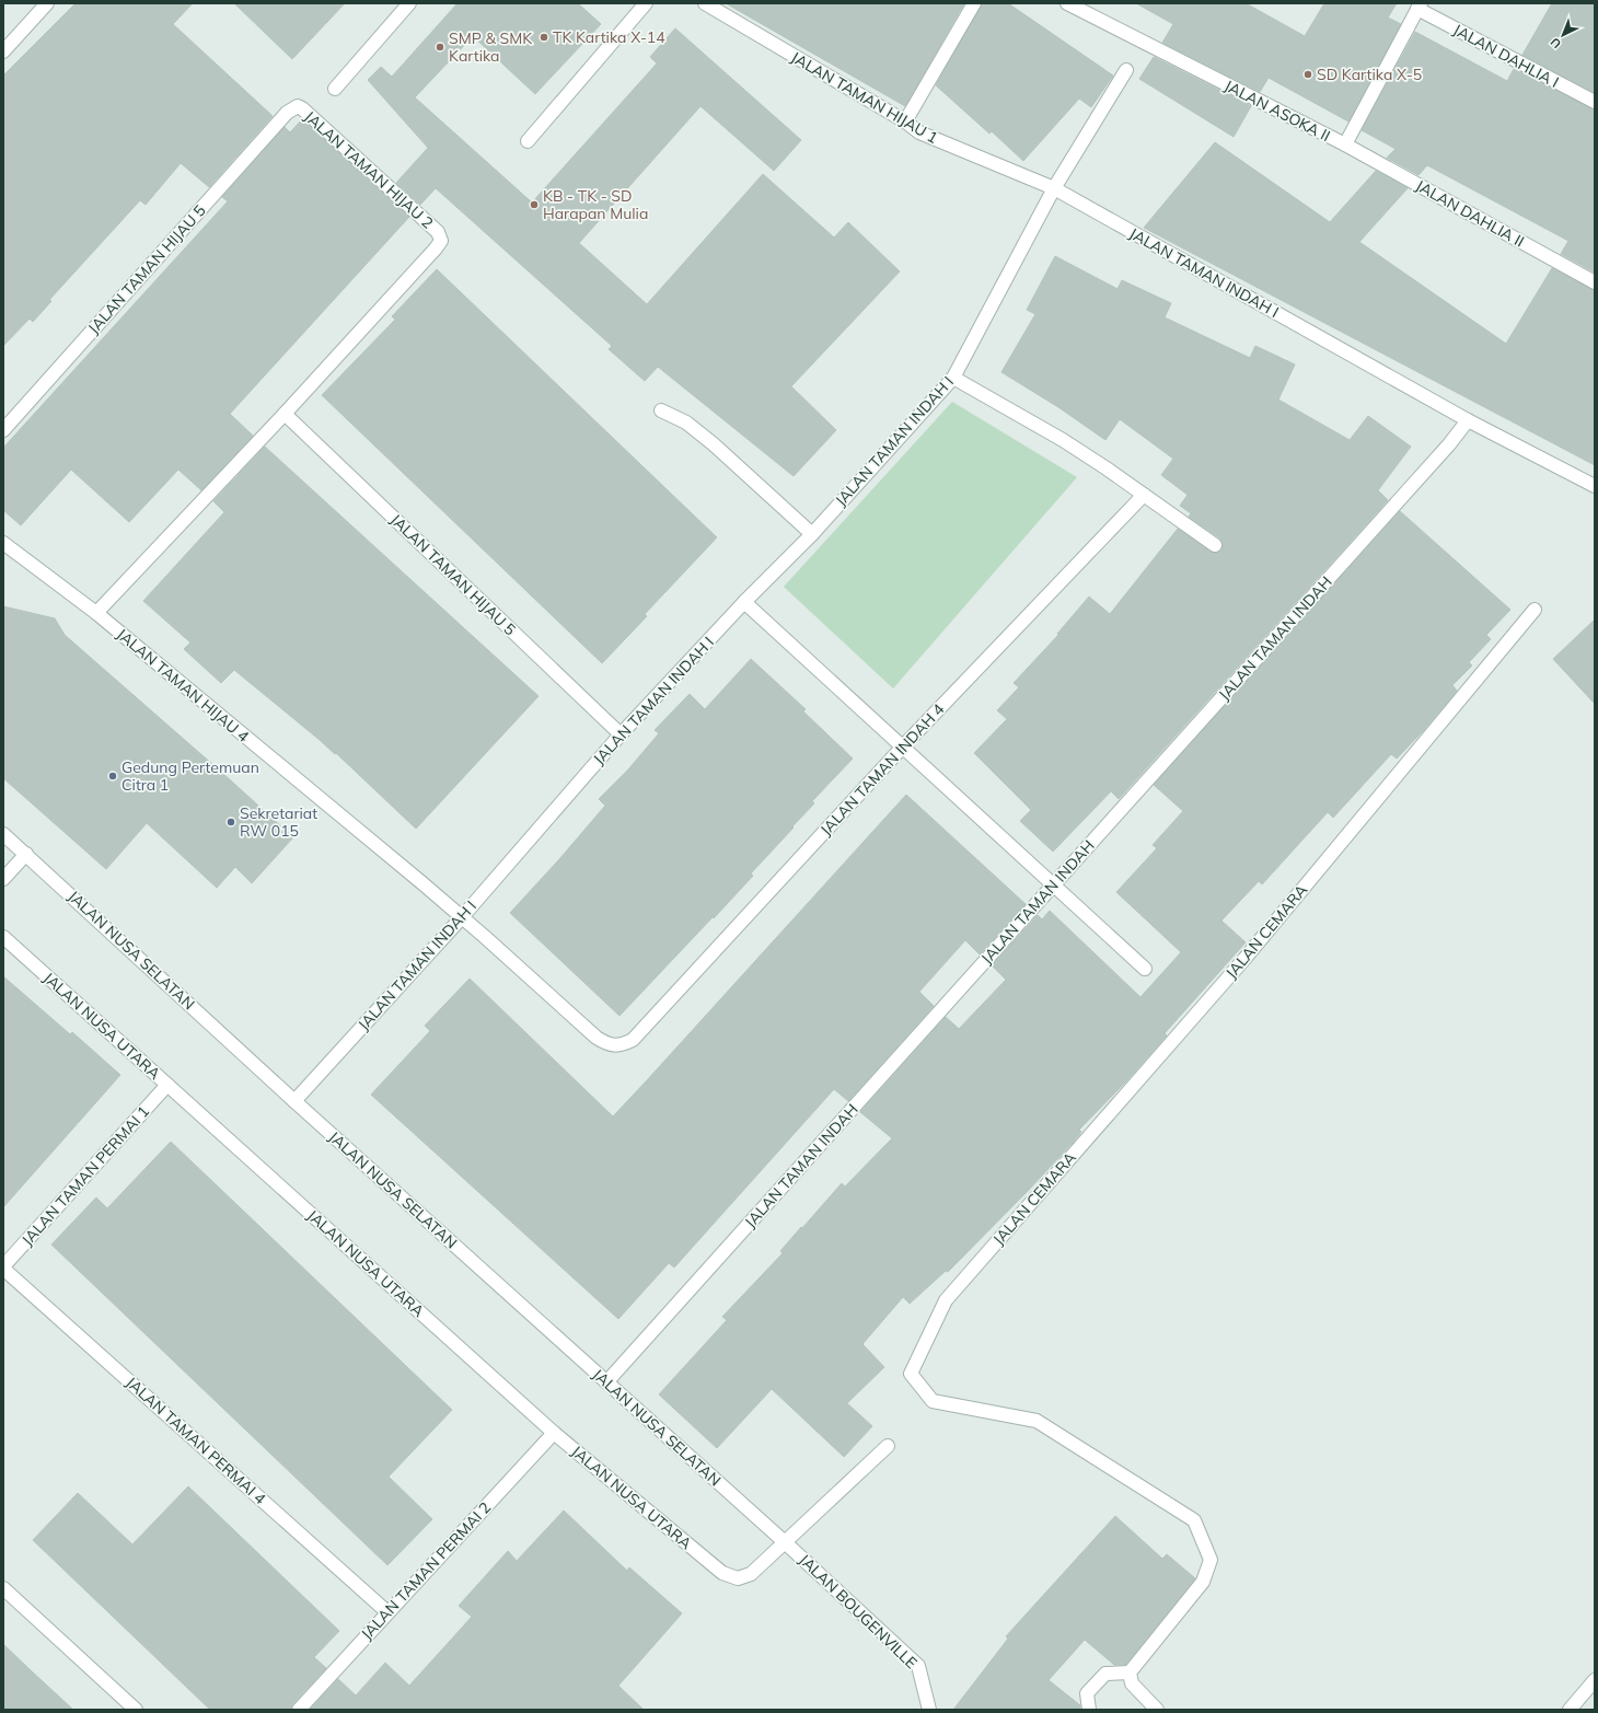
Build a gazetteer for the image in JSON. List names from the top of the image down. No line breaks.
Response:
{"streets":{"street":["JALAN DAHLIA I","JALAN TAMAN HIJAU 1","JALAN ASOKA II","JALAN TAMAN HIJAU 2","JALAN DAHLIA II","JALAN TAMAN HIJAU 5","JALAN TAMAN INDAH I","JALAN TAMAN INDAH","JALAN TAMAN HIJAU 4","JALAN TAMAN INDAH 4","JALAN CEMARA","JALAN NUSA SELATAN","JALAN NUSA UTARA","JALAN TAMAN PERMAI 1","JALAN TAMAN PERMAI 4","JALAN TAMAN PERMAI 2","JALAN BOUGENVILLE"]},"crossings":[["JALAN DAHLIA I","JALAN ASOKA II"],["JALAN TAMAN HIJAU 1","JALAN TAMAN INDAH I"],["JALAN ASOKA II","JALAN DAHLIA II"],["JALAN TAMAN HIJAU 2","JALAN TAMAN HIJAU 5"],["JALAN TAMAN HIJAU 5","JALAN TAMAN INDAH I"],["JALAN TAMAN INDAH I","JALAN TAMAN INDAH"],["JALAN TAMAN INDAH I","JALAN TAMAN HIJAU 4"],["JALAN TAMAN INDAH I","JALAN NUSA SELATAN"],["JALAN TAMAN INDAH","JALAN NUSA SELATAN"],["JALAN TAMAN HIJAU 4","JALAN TAMAN INDAH 4"],["JALAN NUSA SELATAN","JALAN NUSA UTARA"],["JALAN NUSA SELATAN","JALAN BOUGENVILLE"],["JALAN NUSA UTARA","JALAN TAMAN PERMAI 1"],["JALAN NUSA UTARA","JALAN TAMAN PERMAI 2"],["JALAN NUSA UTARA","JALAN BOUGENVILLE"],["JALAN TAMAN PERMAI 1","JALAN TAMAN PERMAI 4"],["JALAN TAMAN PERMAI 4","JALAN TAMAN PERMAI 2"]],"places":["TK Kartika X-14","SMP & SMK Kartika","SD Kartika X-5","KB - TK - SD Harapan Mulia","Gedung Pertemuan Citra 1","Sekretariat RW 015"],"north":"bottom left"}
